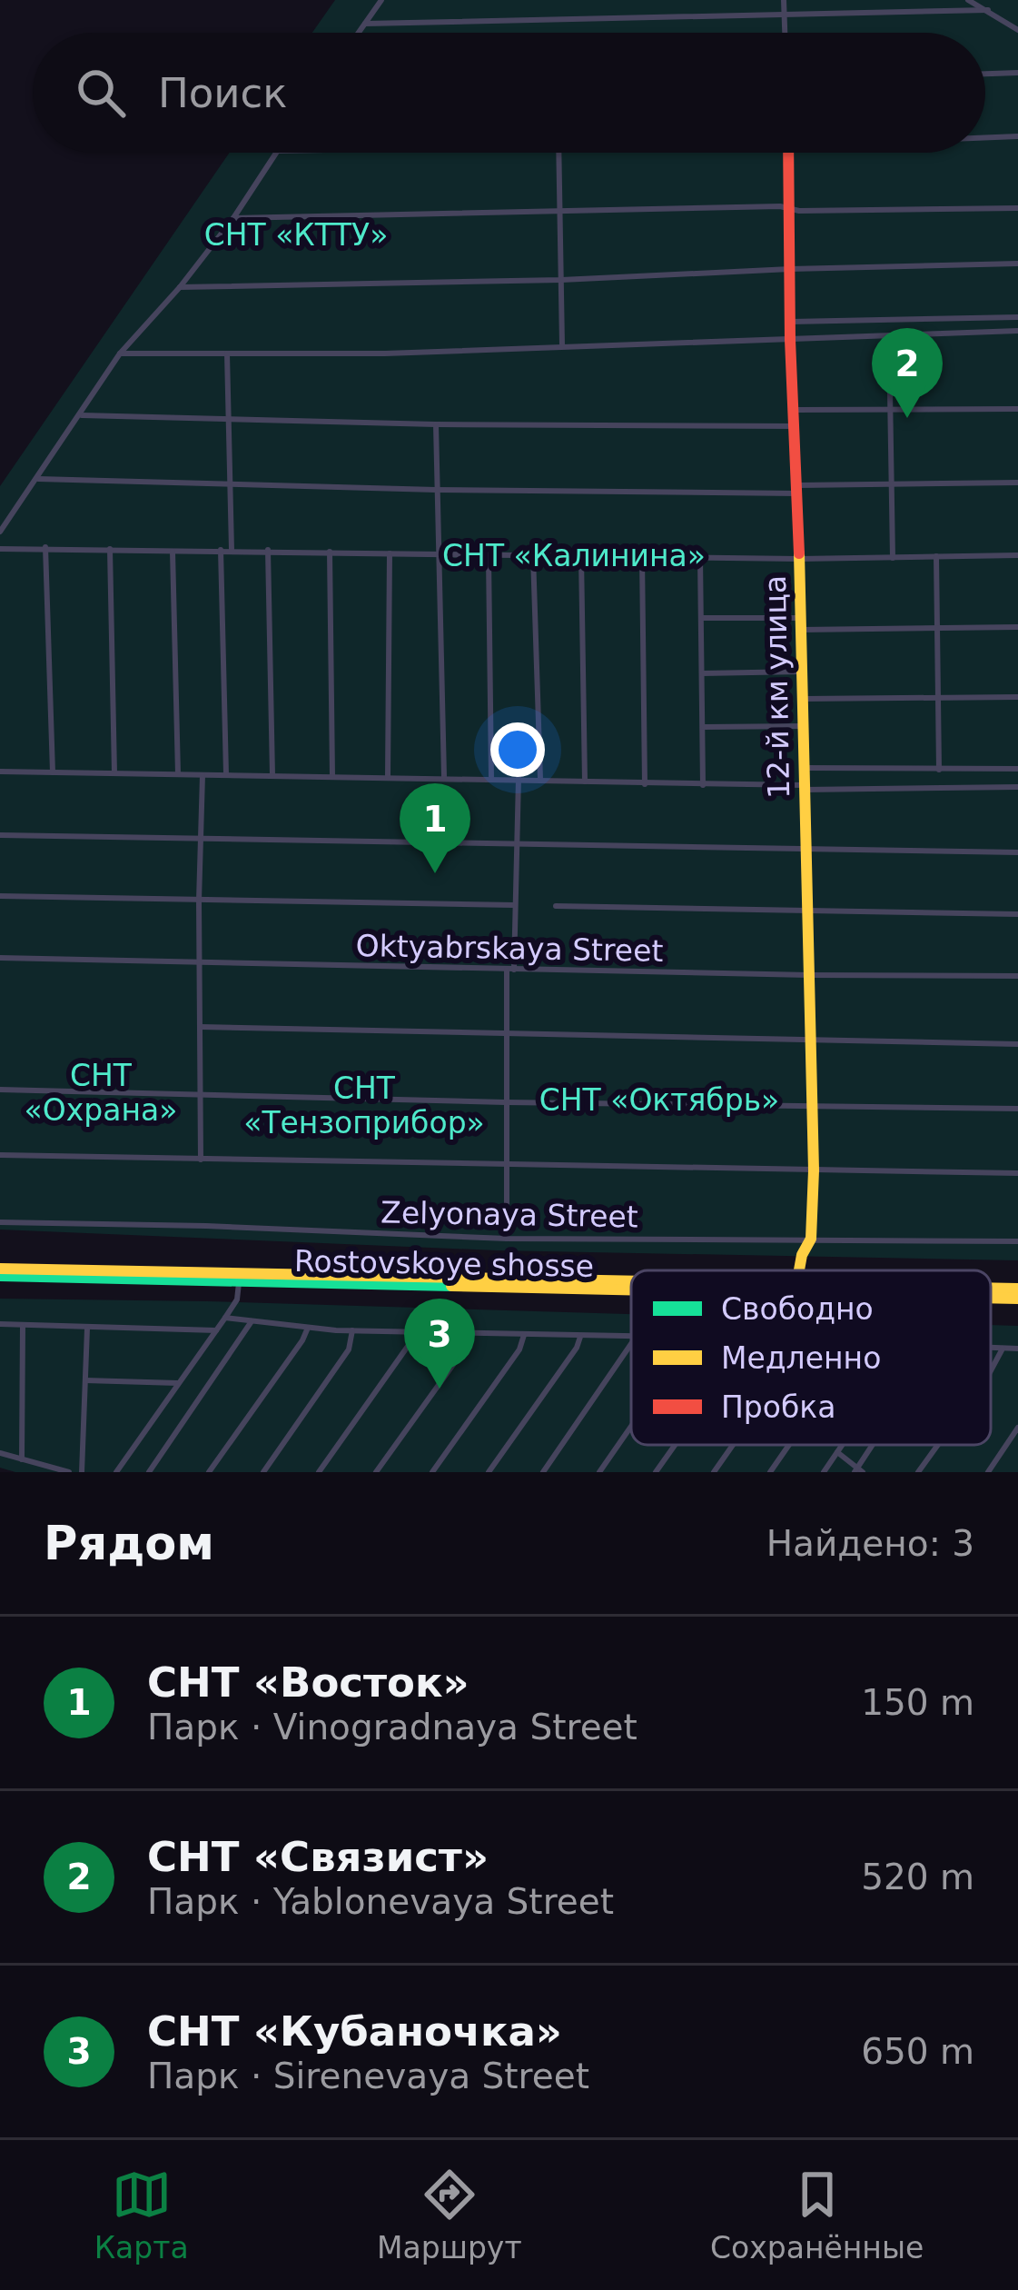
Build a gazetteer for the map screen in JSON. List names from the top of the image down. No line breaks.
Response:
{"streets":{"main road":["12-й км улица","Rostovskoye shosse"],"street":["Oktyabrskaya Street","Zelyonaya Street"]},"crossings":[["12-й км улица","Oktyabrskaya Street"],["12-й км улица","Zelyonaya Street"]],"parks":["СНТ «КТТУ»","СНТ «Калинина»","СНТ «Охрана»","СНТ «Тензоприбор»","СНТ «Октябрь»"],"legend":["Свободно","Медленно","Пробка"],"page":{"search":"Поиск","pins":["2","1","3"],"heading":["Рядом","Найдено: 3"],"list":[{"mark":"1","name":"СНТ «Восток»","note":"Парк · Vinogradnaya Street","value":"150 m"},{"mark":"2","name":"СНТ «Связист»","note":"Парк · Yablonevaya Street","value":"520 m"},{"mark":"3","name":"СНТ «Кубаночка»","note":"Парк · Sirenevaya Street","value":"650 m"}],"nav":["Карта","Маршрут","Сохранённые"]}}
